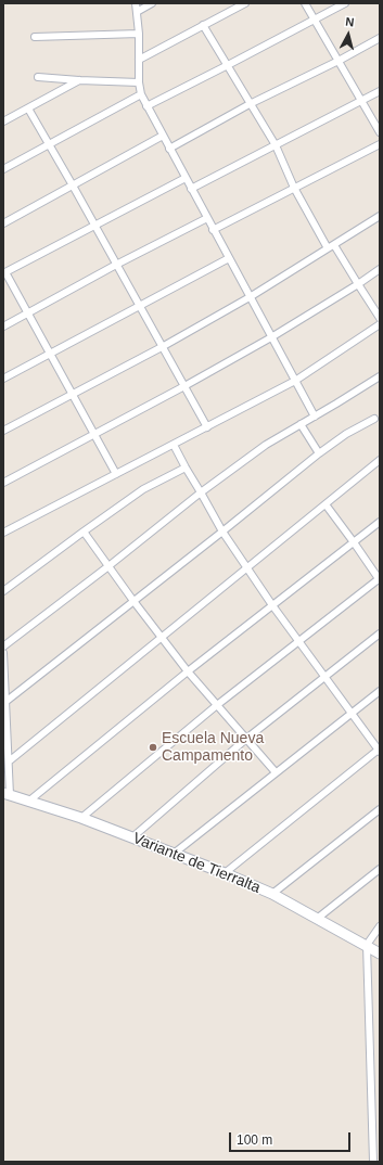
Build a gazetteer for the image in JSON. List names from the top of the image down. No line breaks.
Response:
{"streets":{"main road":["Variante de Tierralta"]},"places":["Escuela Nueva Campamento"],"scale_bar":"100 m","north":"top"}
